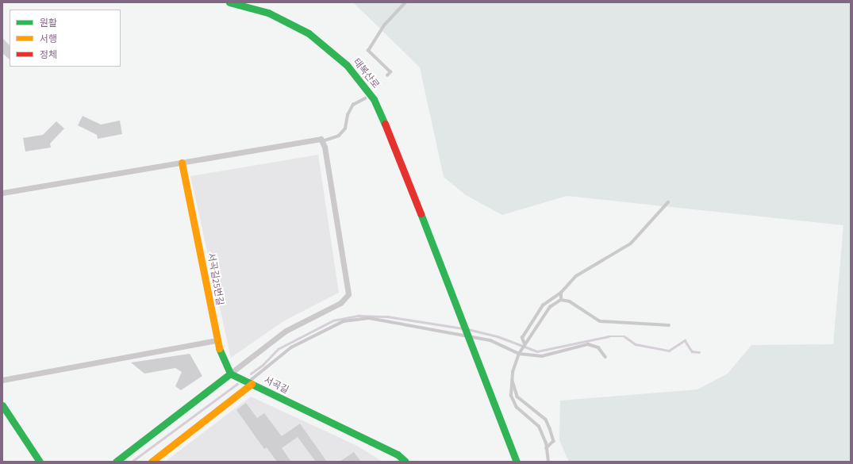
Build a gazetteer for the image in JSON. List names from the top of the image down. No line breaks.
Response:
{"streets":{"street":["태복산로","서곡길25번길","서곡길"]},"legend":["원활","서행","정체"]}
